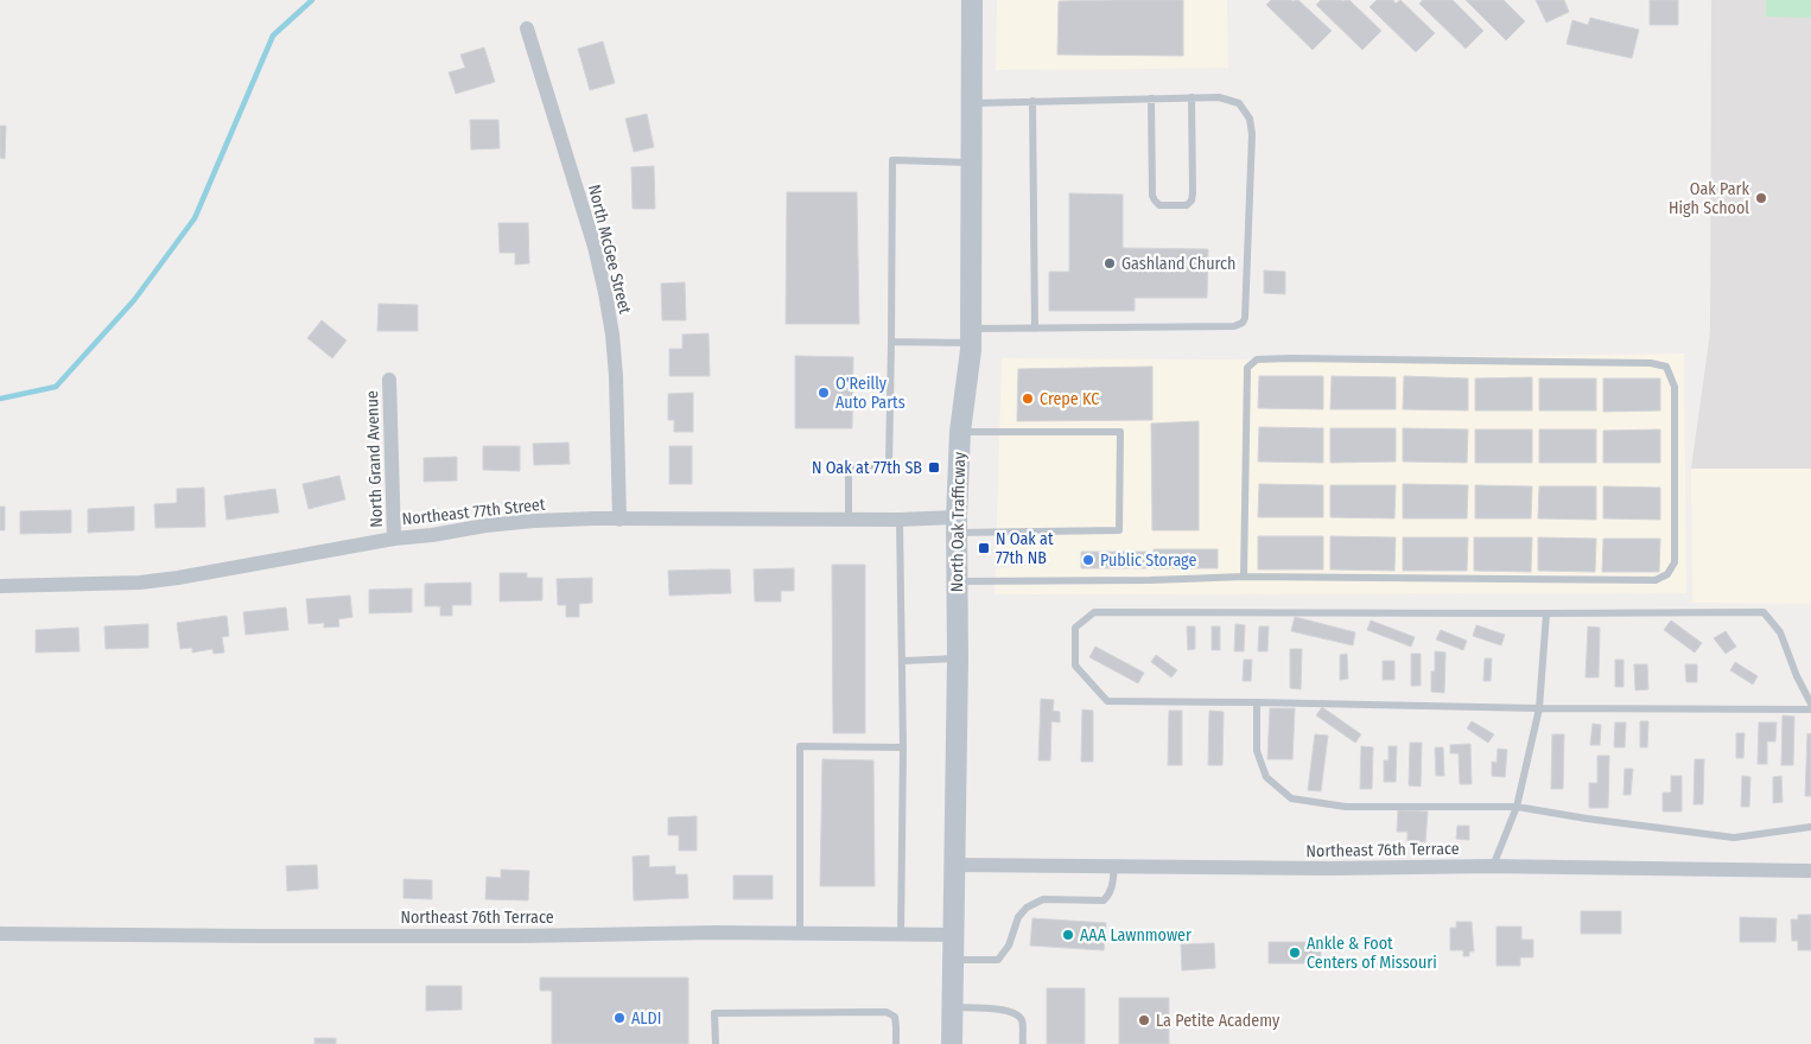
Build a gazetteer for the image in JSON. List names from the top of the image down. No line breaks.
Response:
{"streets":{"main road":["North Oak Trafficway"],"street":["North McGee Street","North Grand Avenue","Northeast 77th Street","Northeast 76th Terrace"]},"crossings":[["North McGee Street","Northeast 77th Street"],["North Grand Avenue","Northeast 77th Street"],["Northeast 77th Street","North Oak Trafficway"],["North Oak Trafficway","Northeast 76th Terrace"]],"places":{"other":["Oak Park High School","Gashland Church","O'Reilly Auto Parts","Crepe KC","Public Storage","AAA Lawnmower","Ankle & Foot Centers of Missouri","ALDI","La Petite Academy"],"transit":["N Oak at 77th SB","N Oak at 77th NB"]}}
